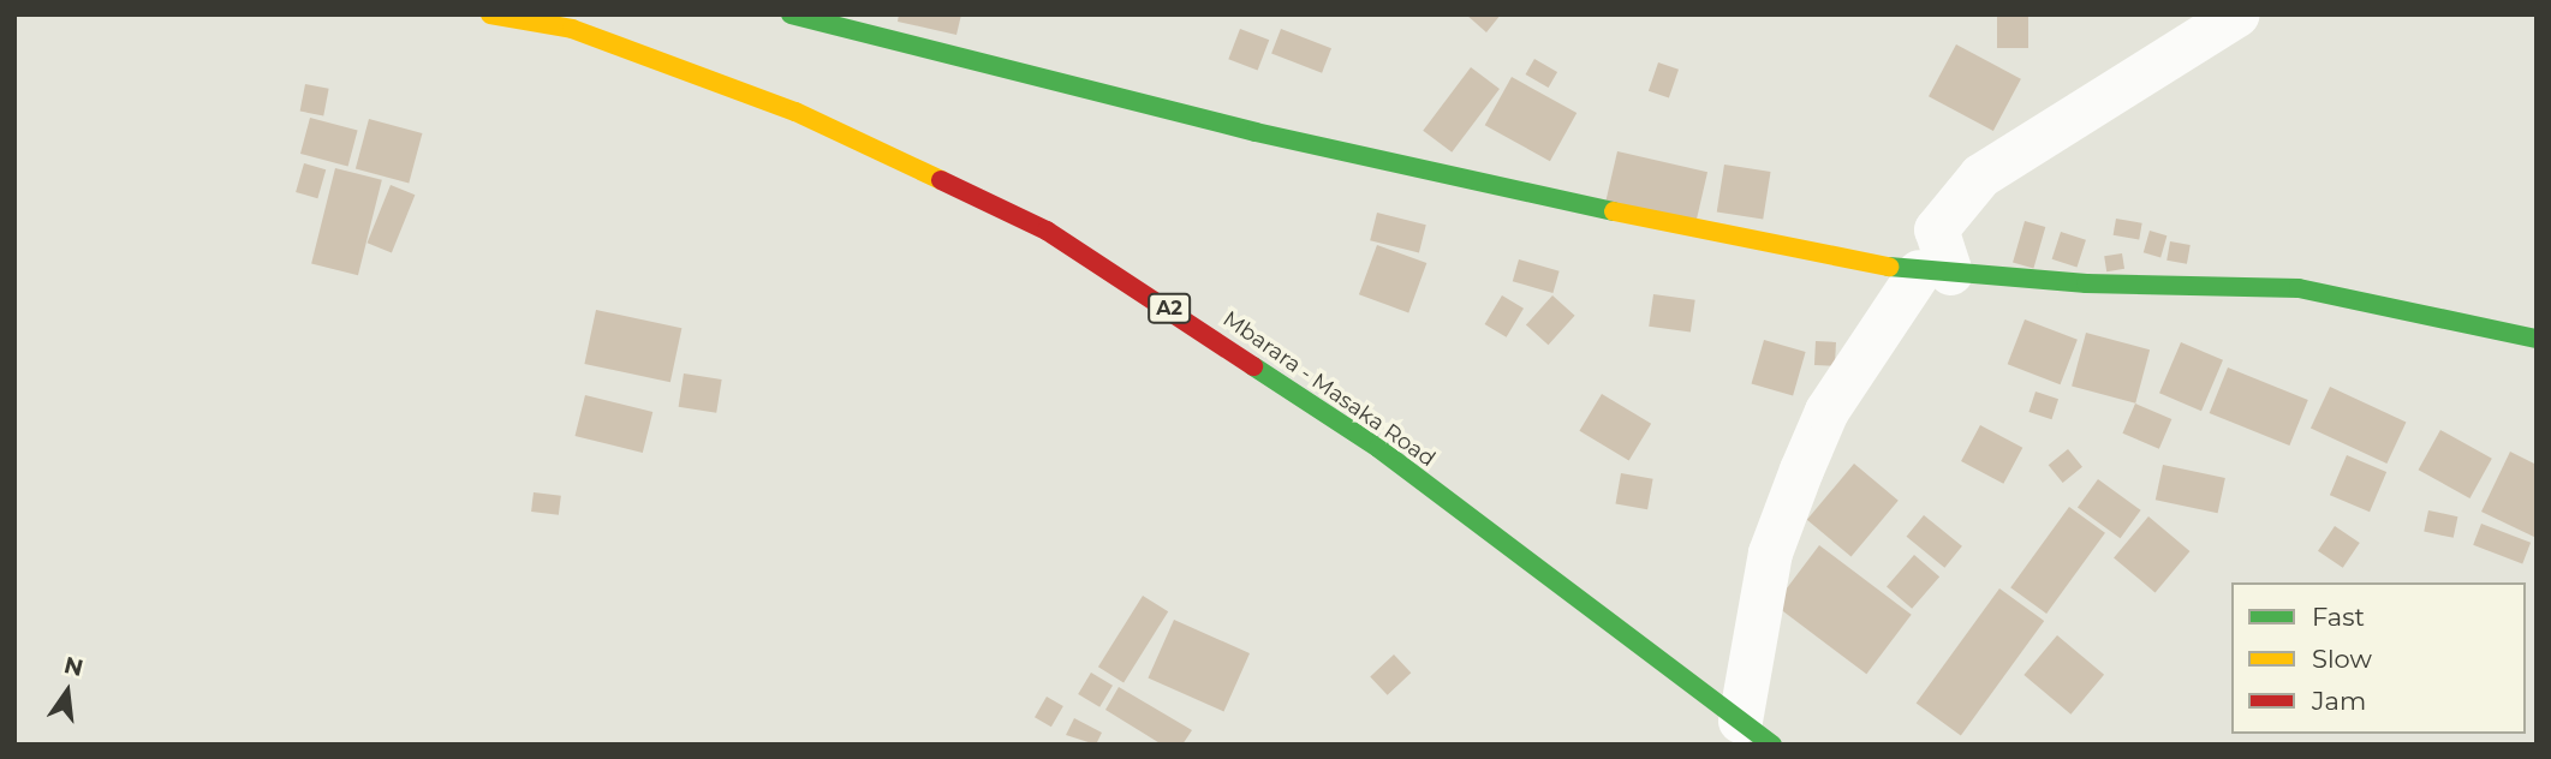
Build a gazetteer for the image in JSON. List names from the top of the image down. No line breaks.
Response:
{"streets":{"main road":["A2","Mbarara - Masaka Road"]},"legend":["Fast","Slow","Jam"],"north":"top"}
